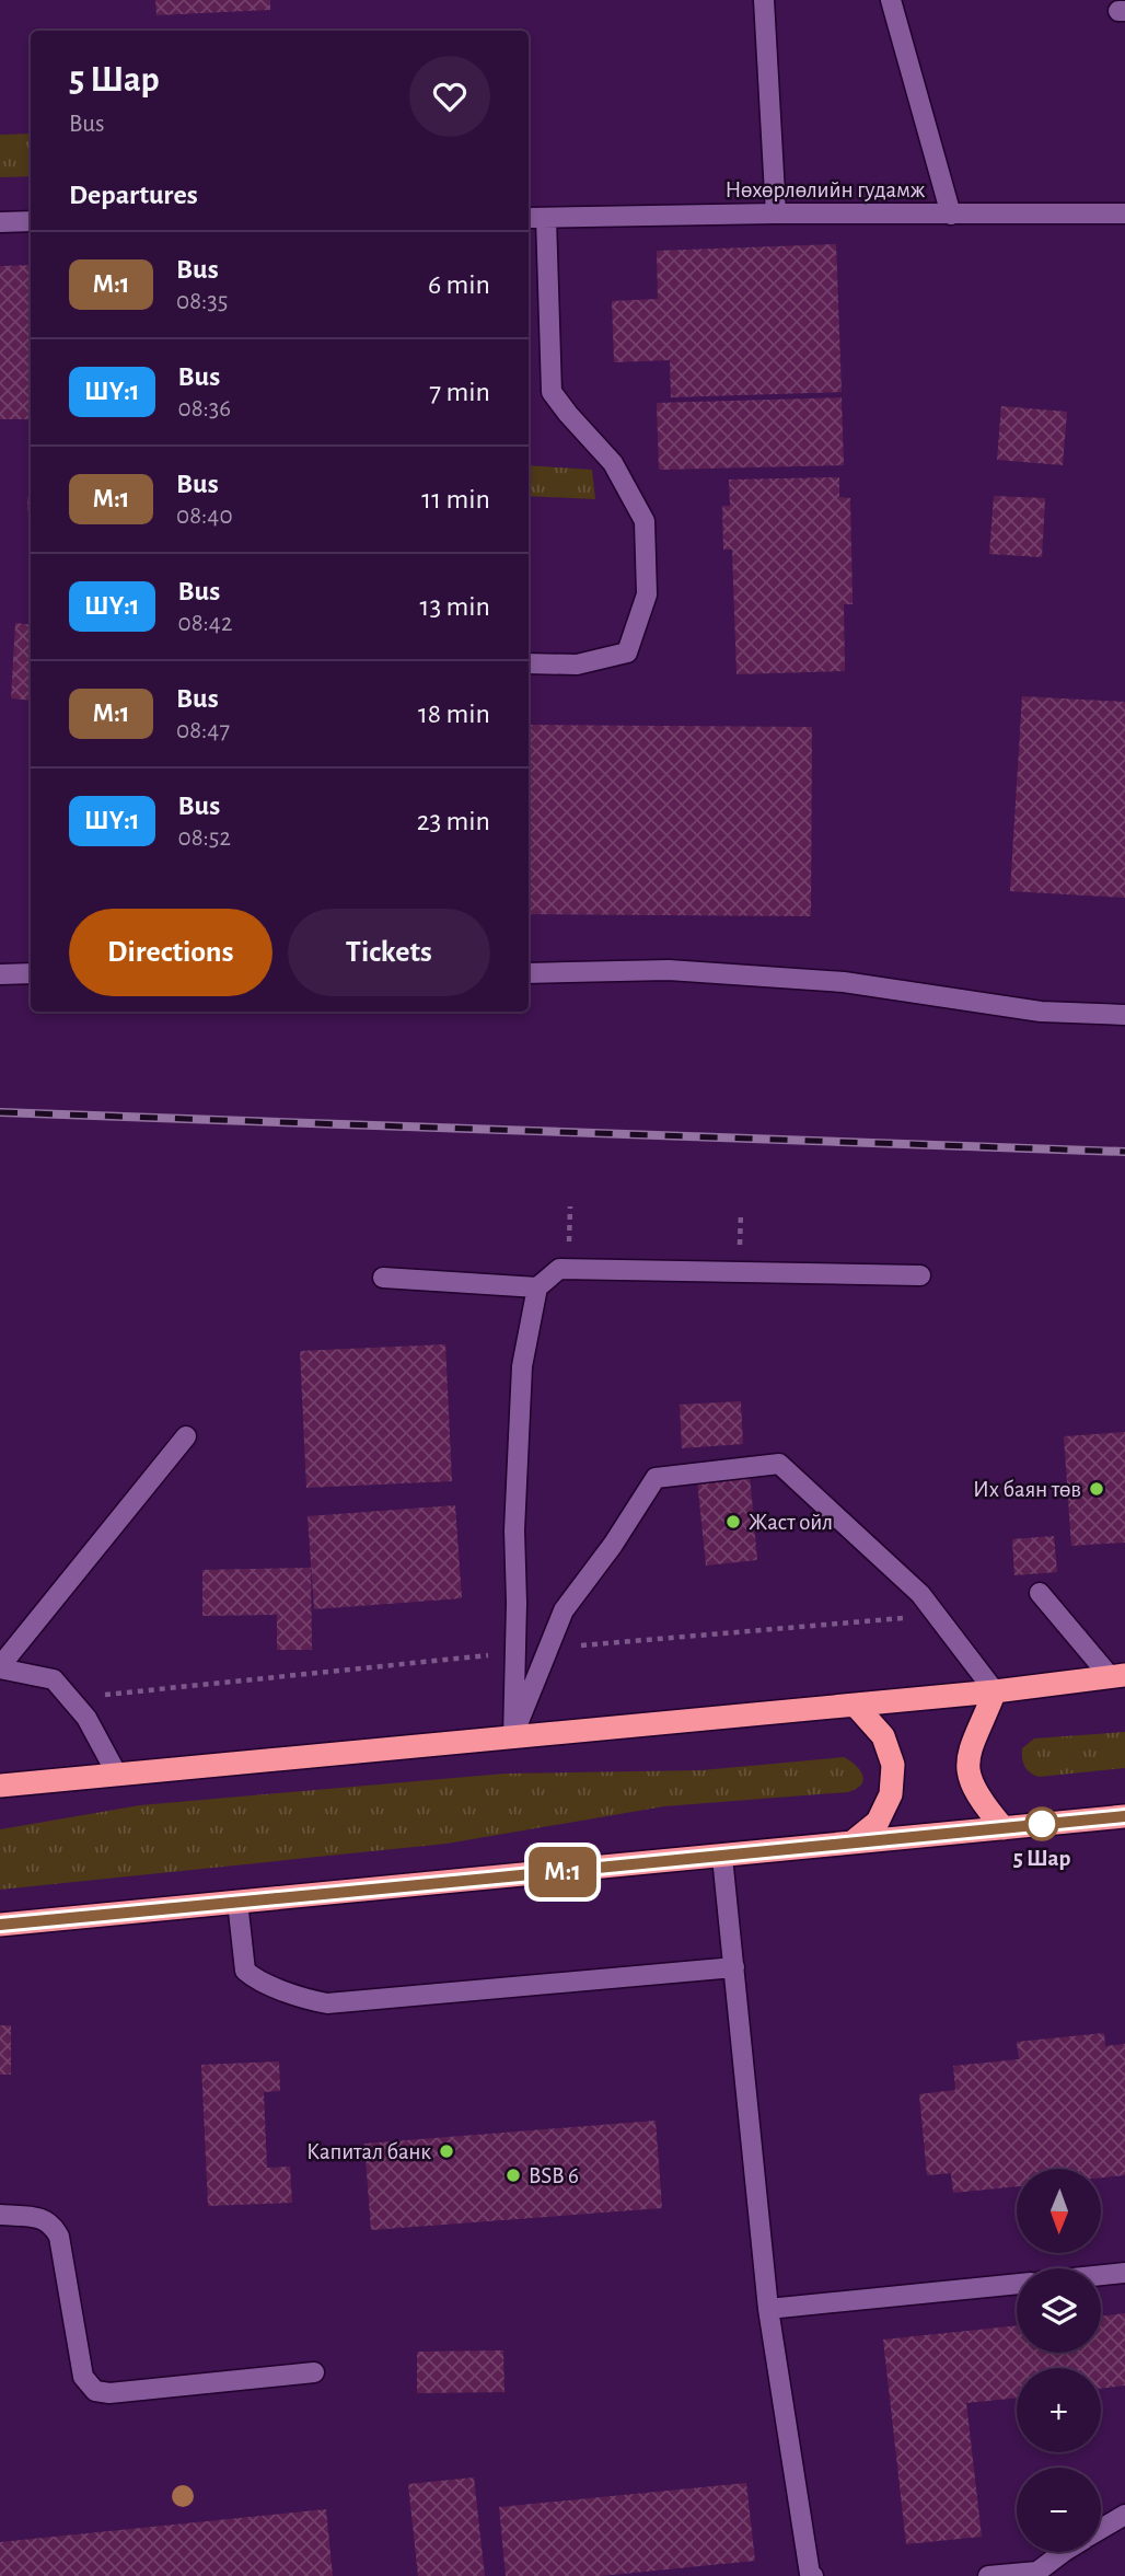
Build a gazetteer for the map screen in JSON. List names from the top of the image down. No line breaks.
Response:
{"streets":{"street":["Нөхөрлөлийн гудамж"]},"places":["Их баян төв","Жаст ойл","5 Шар","Капитал банк","BSB 6"],"lines":["bus line М:1"],"north":"bottom","page":{"on_map":"М:1","heading":[["5 Шар","Bus"],"Departures"],"list":[{"mark":"М:1","name":"Bus","note":"08:35","value":"6 min"},{"mark":"ШҮ:1","name":"Bus","note":"08:36","value":"7 min"},{"mark":"М:1","name":"Bus","note":"08:40","value":"11 min"},{"mark":"ШҮ:1","name":"Bus","note":"08:42","value":"13 min"},{"mark":"М:1","name":"Bus","note":"08:47","value":"18 min"},{"mark":"ШҮ:1","name":"Bus","note":"08:52","value":"23 min"}],"buttons":["Directions","Tickets"],"map_buttons":["+","−"]}}
